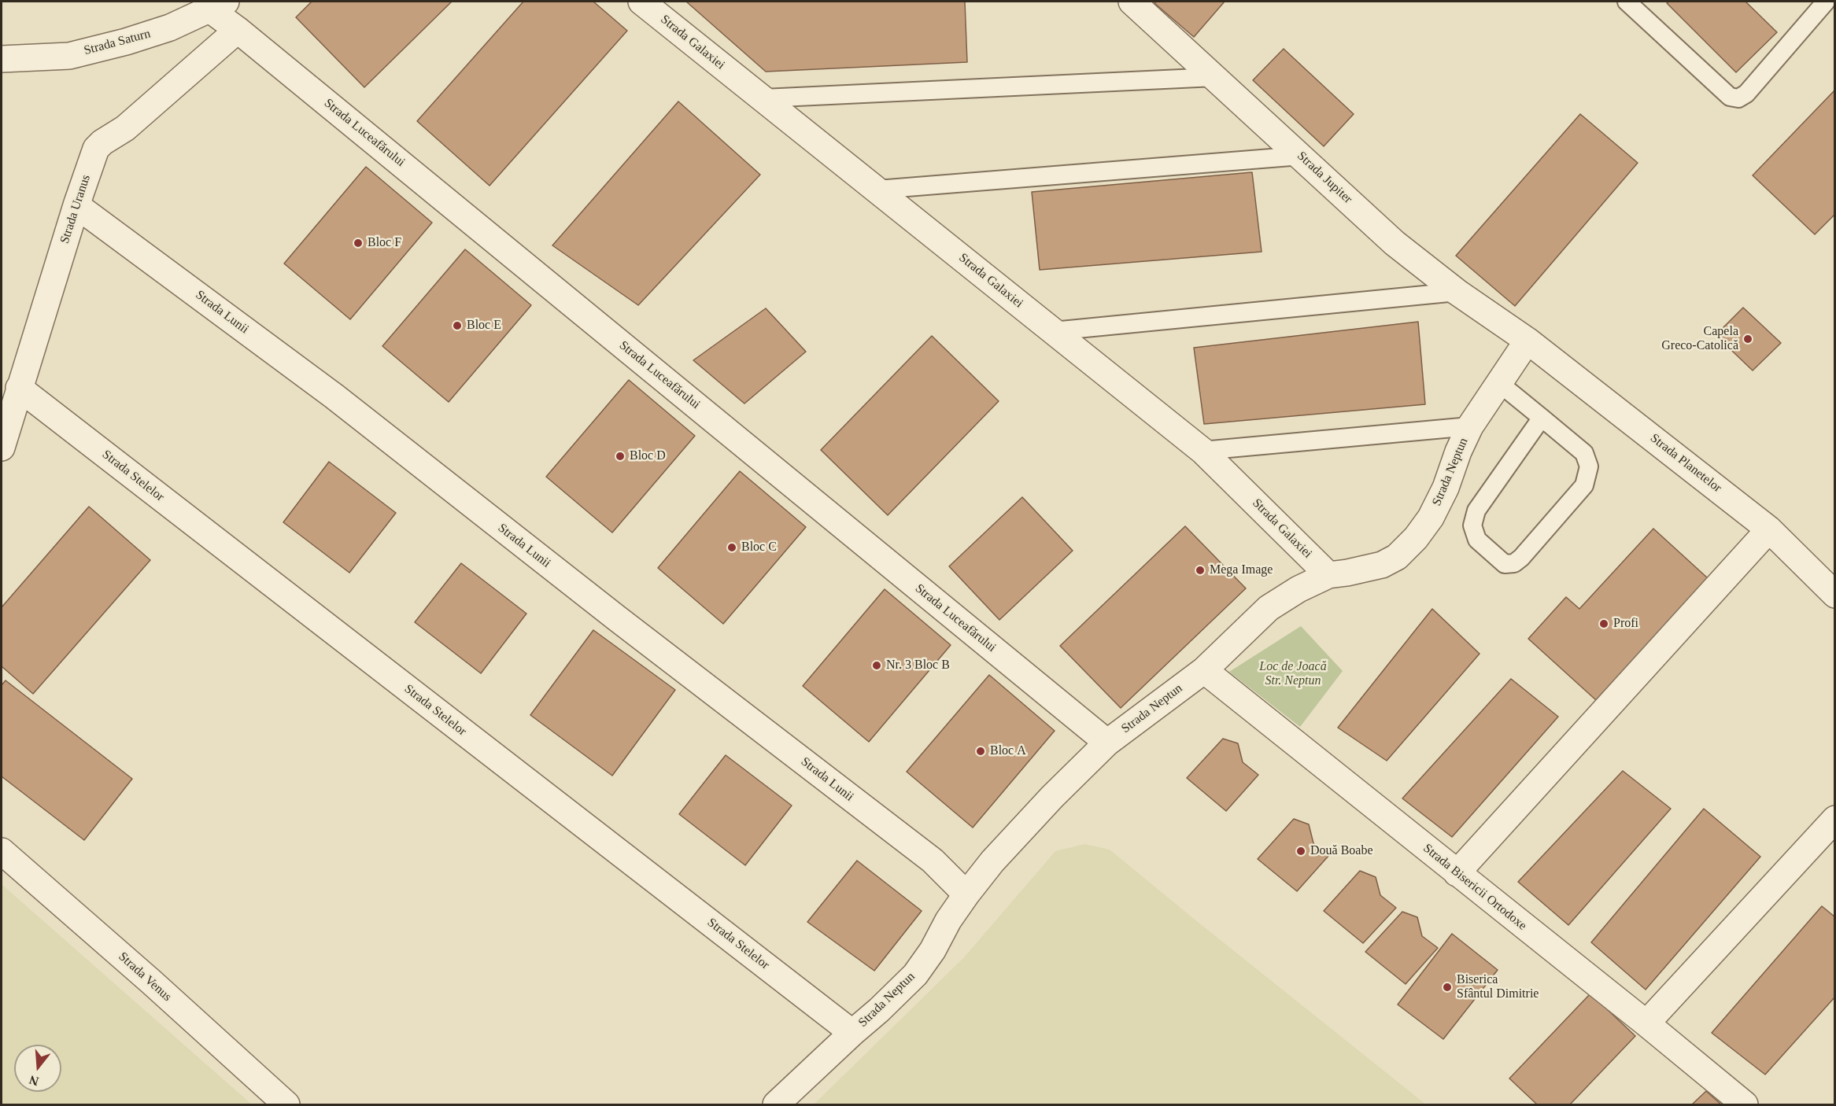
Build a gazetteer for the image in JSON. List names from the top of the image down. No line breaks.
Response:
{"streets":{"street":["Strada Saturn","Strada Galaxiei","Strada Luceafărului","Strada Jupiter","Strada Uranus","Strada Lunii","Strada Planetelor","Strada Neptun","Strada Stelelor","Strada Bisericii Ortodoxe","Strada Venus"]},"crossings":[["Strada Saturn","Strada Luceafărului"],["Strada Galaxiei","Strada Neptun"],["Strada Luceafărului","Strada Uranus"],["Strada Luceafărului","Strada Neptun"],["Strada Jupiter","Strada Planetelor"],["Strada Jupiter","Strada Neptun"],["Strada Uranus","Strada Lunii"],["Strada Uranus","Strada Stelelor"],["Strada Lunii","Strada Neptun"],["Strada Planetelor","Strada Neptun"],["Strada Neptun","Strada Stelelor"],["Strada Neptun","Strada Bisericii Ortodoxe"]],"parks":["Loc de Joacă Str. Neptun"],"places":["Bloc F","Bloc E","Capela Greco-Catolică","Bloc D","Bloc C","Mega Image","Profi","Nr. 3 Bloc B","Bloc A","Două Boabe","Biserica Sfântul Dimitrie"],"north":"bottom"}
